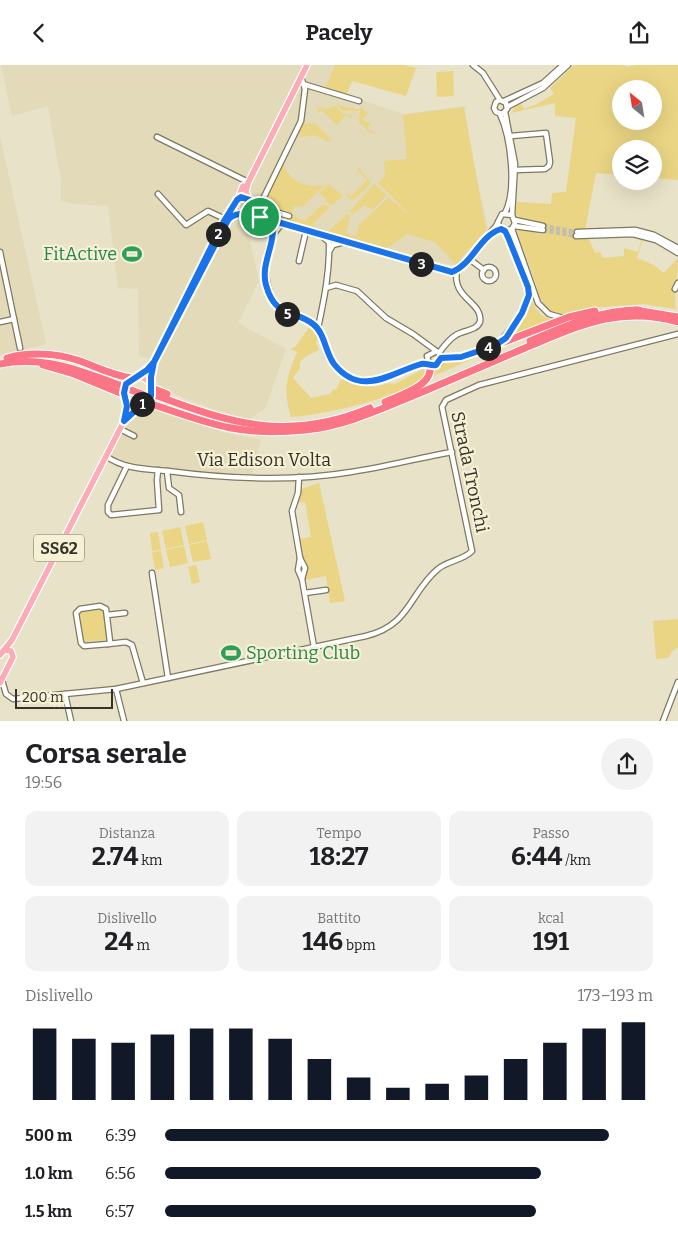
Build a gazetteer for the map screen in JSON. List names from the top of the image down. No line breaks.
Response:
{"streets":{"main road":["SS62"],"street":["Via Edison Volta","Strada Tronchi"]},"crossings":[["Via Edison Volta","Strada Tronchi"],["Via Edison Volta","SS62"]],"places":{"sports":["FitActive","Sporting Club"]},"scale_bar":"200 m","north":"top left","page":{"header":"Pacely","pins":["2","3","5","4","1"],"scale":"200 m","heading":["Corsa serale","19:56"],"stats":[["Distanza","2.74 km"],["Tempo","18:27"],["Passo","6:44 /km"],["Dislivello","24 m"],["Battito","146 bpm"],["kcal","191"]],"chart":["Dislivello","173–193 m"],"list":[{"name":"500 m","note":"6:39"},{"name":"1.0 km","note":"6:56"},{"name":"1.5 km","note":"6:57"}]}}
